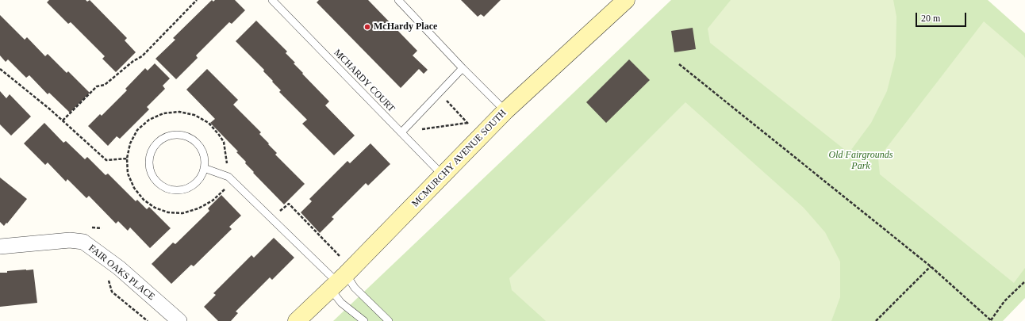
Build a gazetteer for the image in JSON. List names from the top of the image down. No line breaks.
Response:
{"streets":{"street":["MCMURCHY AVENUE SOUTH","FAIR OAKS PLACE"],"lane":["MCHARDY COURT"]},"crossings":[["MCHARDY COURT","MCMURCHY AVENUE SOUTH"]],"parks":["Old Fairgrounds Park"],"places":["McHardy Place"],"scale_bar":"20 m"}
